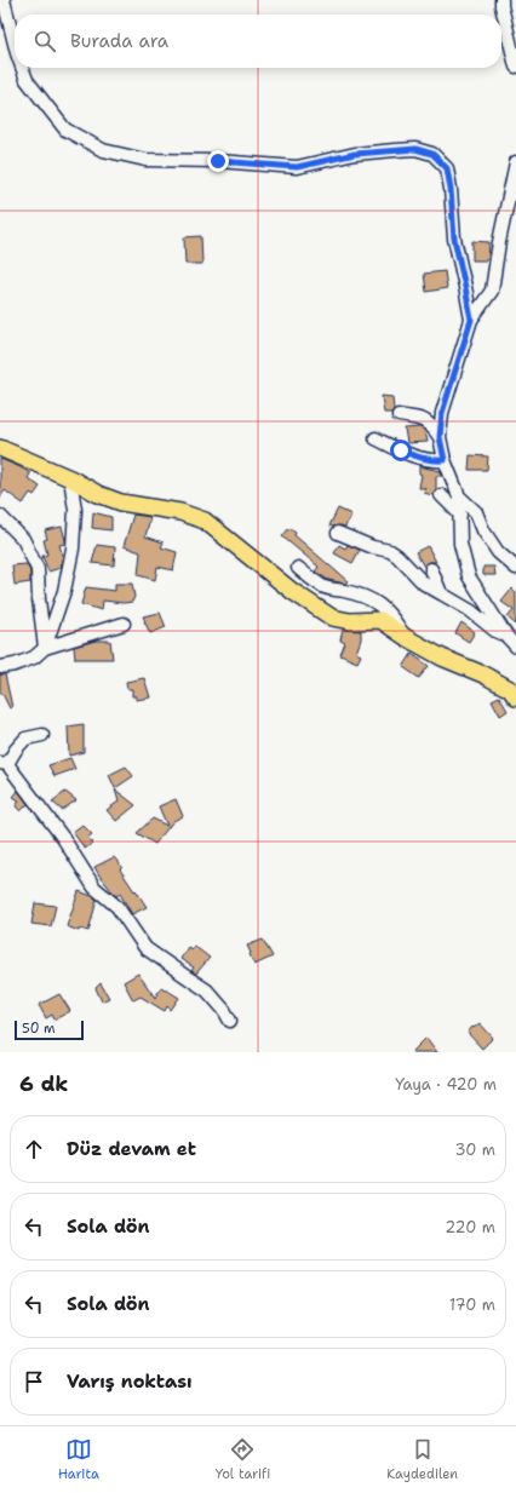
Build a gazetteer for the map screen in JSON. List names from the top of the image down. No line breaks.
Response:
{"scale_bar":"50 m","page":{"search":"Burada ara","scale":"50 m","heading":["6 dk","Yaya · 420 m"],"list":[["Düz devam et","30 m"],["Sola dön","220 m"],["Sola dön","170 m"],"Varış noktası"],"nav":["Harita","Yol tarifi","Kaydedilen"]}}
